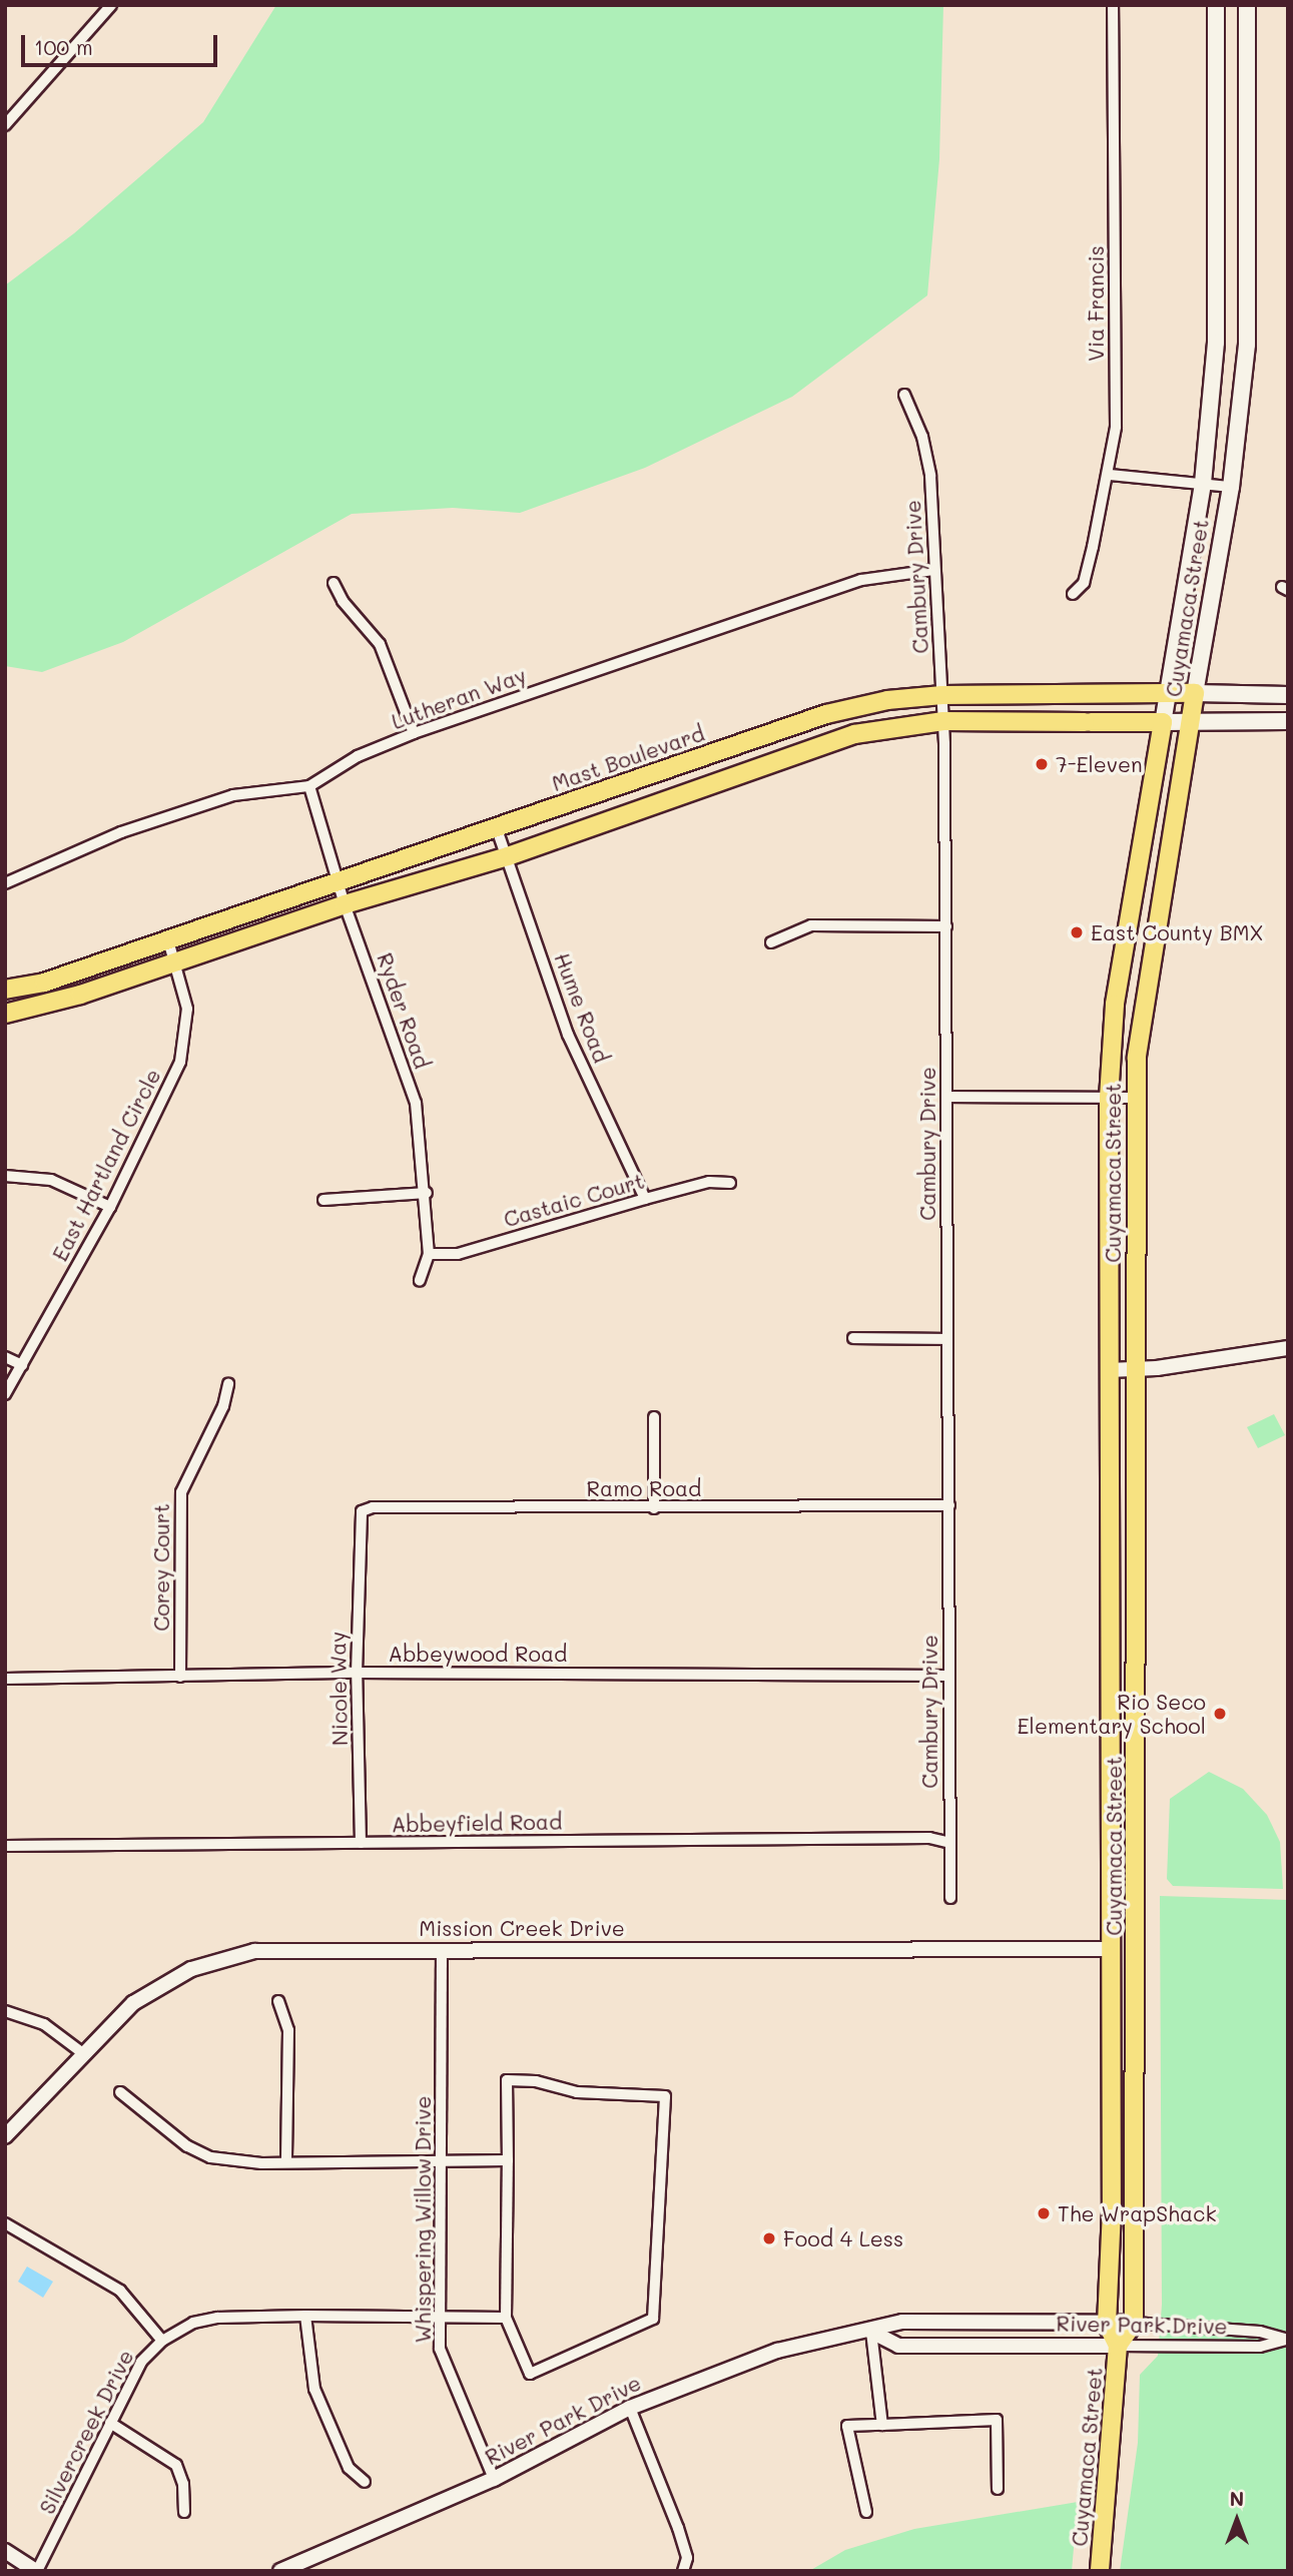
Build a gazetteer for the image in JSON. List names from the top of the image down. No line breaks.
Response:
{"streets":{"main road":["Cuyamaca Street","Mast Boulevard"],"street":["Via Francis","Cambury Drive","Lutheran Way","Hume Road","Ryder Road","East Hartland Circle","Castaic Court","Ramo Road","Corey Court","Abbeywood Road","Nicole Way","Abbeyfield Road","Mission Creek Drive","Whispering Willow Drive","River Park Drive","Silvercreek Drive"]},"crossings":[["Cambury Drive","Lutheran Way"],["Cambury Drive","Mast Boulevard"],["Cambury Drive","Ramo Road"],["Cambury Drive","Abbeywood Road"],["Cambury Drive","Abbeyfield Road"],["Cuyamaca Street","Mast Boulevard"],["Cuyamaca Street","Mission Creek Drive"],["Cuyamaca Street","River Park Drive"],["Lutheran Way","Ryder Road"],["Mast Boulevard","Hume Road"],["Mast Boulevard","Ryder Road"],["Mast Boulevard","East Hartland Circle"],["Hume Road","Castaic Court"],["Ryder Road","Castaic Court"],["Ramo Road","Nicole Way"],["Corey Court","Abbeywood Road"],["Abbeywood Road","Nicole Way"],["Nicole Way","Abbeyfield Road"],["Mission Creek Drive","Whispering Willow Drive"],["Whispering Willow Drive","River Park Drive"],["Whispering Willow Drive","Silvercreek Drive"]],"places":["7-Eleven","East County BMX","Rio Seco Elementary School","The WrapShack","Food 4 Less"],"scale_bar":"100 m","north":"top"}
